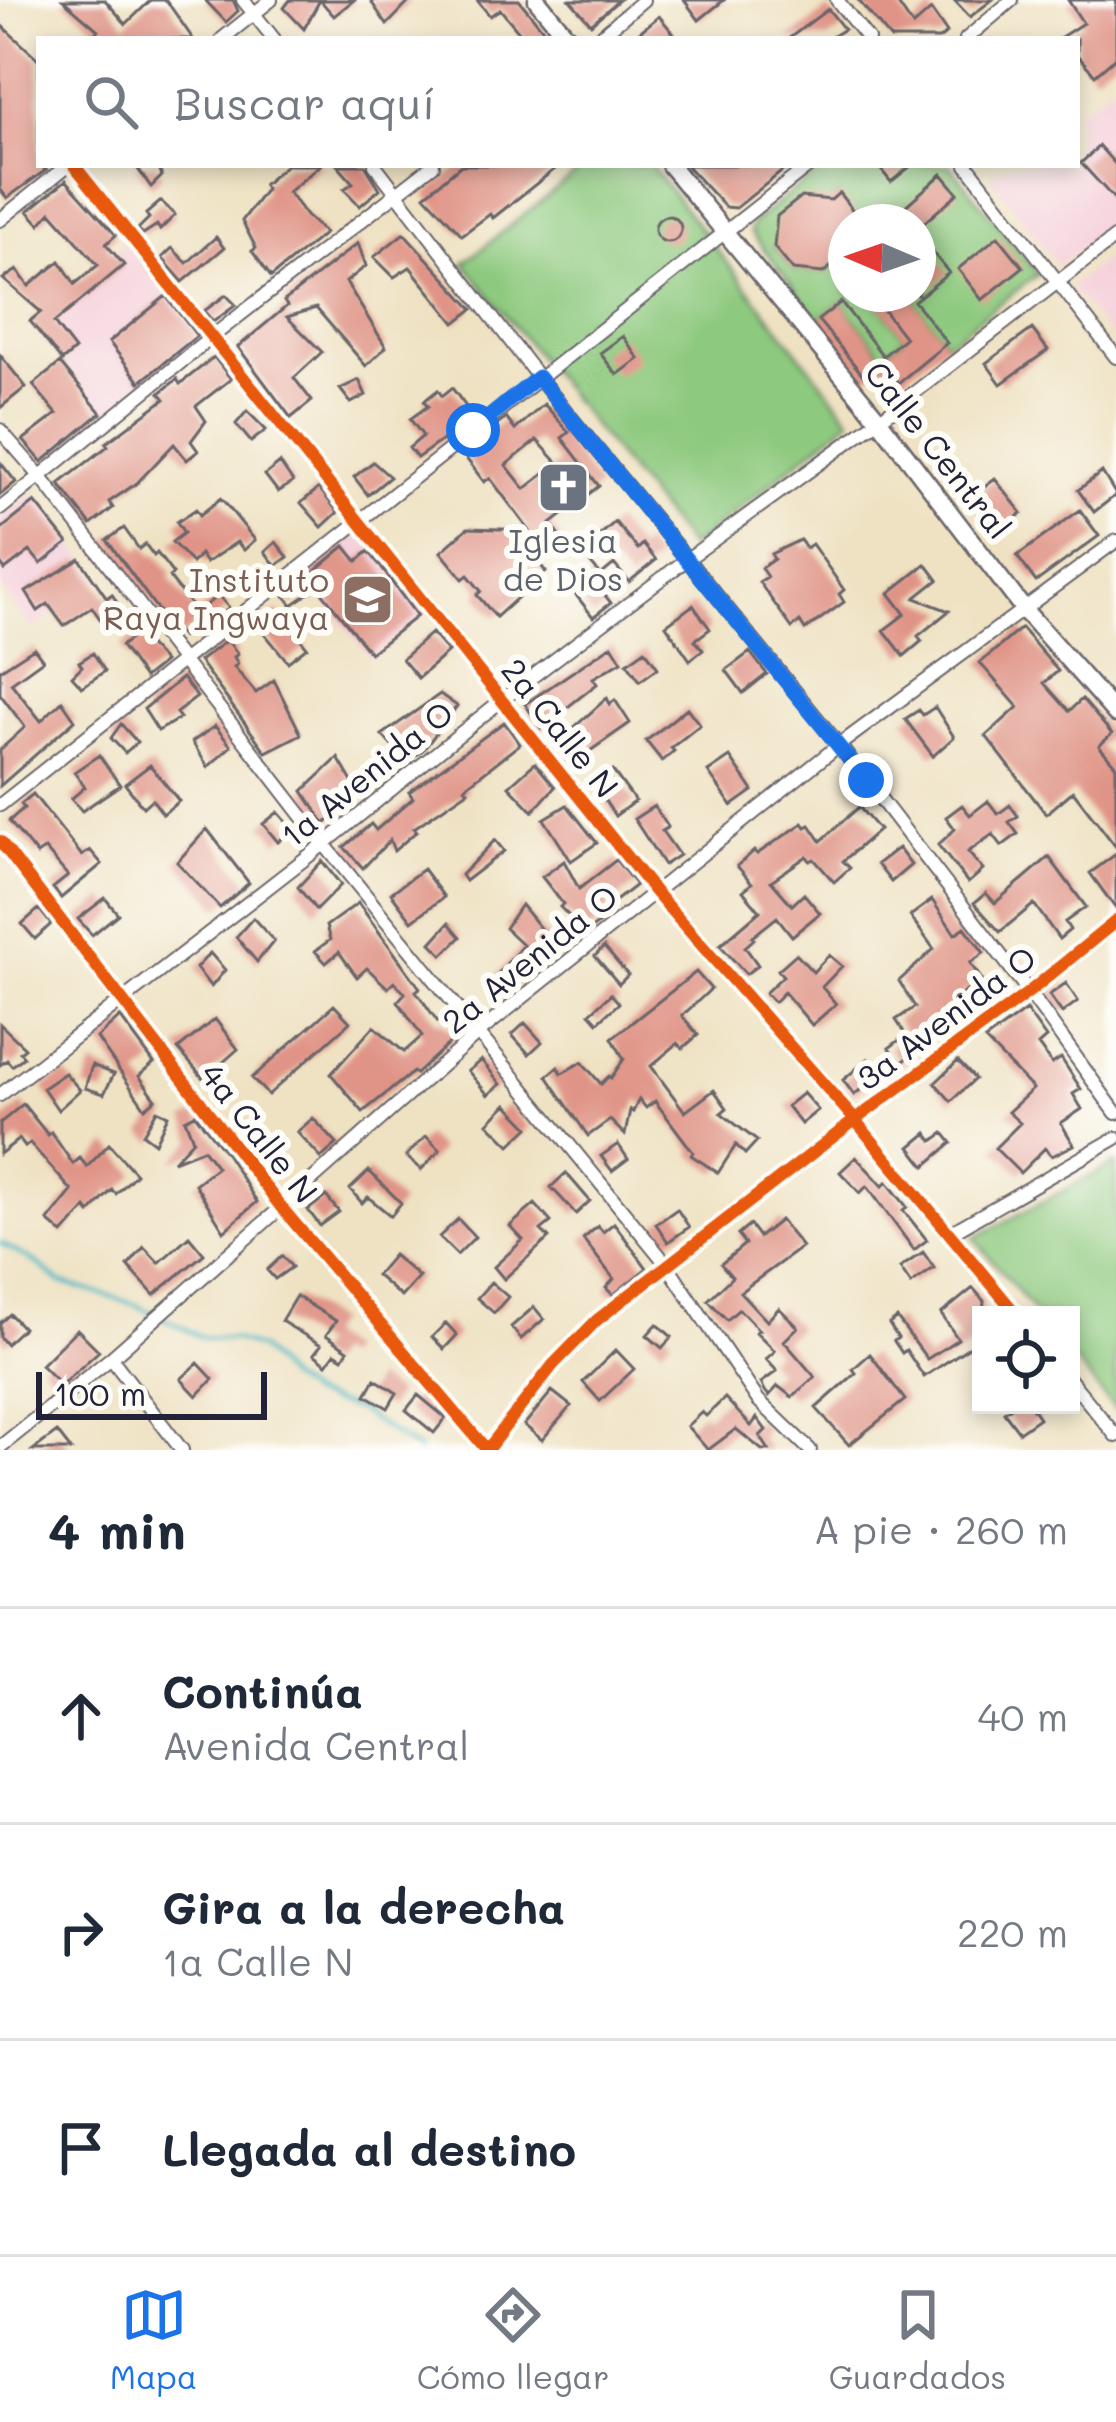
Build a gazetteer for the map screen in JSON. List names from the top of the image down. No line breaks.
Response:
{"streets":{"street":["Calle Central","2a Calle N","1a Avenida O","2a Avenida O","3a Avenida O","4a Calle N"]},"crossings":[["Calle Central","1a Avenida O"],["Calle Central","2a Avenida O"],["2a Calle N","1a Avenida O"],["2a Calle N","2a Avenida O"],["2a Calle N","3a Avenida O"],["1a Avenida O","4a Calle N"],["2a Avenida O","4a Calle N"],["3a Avenida O","4a Calle N"]],"places":{"church":["Iglesia de Dios"],"school or university":["Instituto Raya Ingwaya"]},"scale_bar":"100 m","north":"left","page":{"search":"Buscar aquí","scale":"100 m","heading":["4 min","A pie · 260 m"],"list":[["Continúa","Avenida Central","40 m"],["Gira a la derecha","1a Calle N","220 m"],"Llegada al destino"],"nav":["Mapa","Cómo llegar","Guardados"]}}
